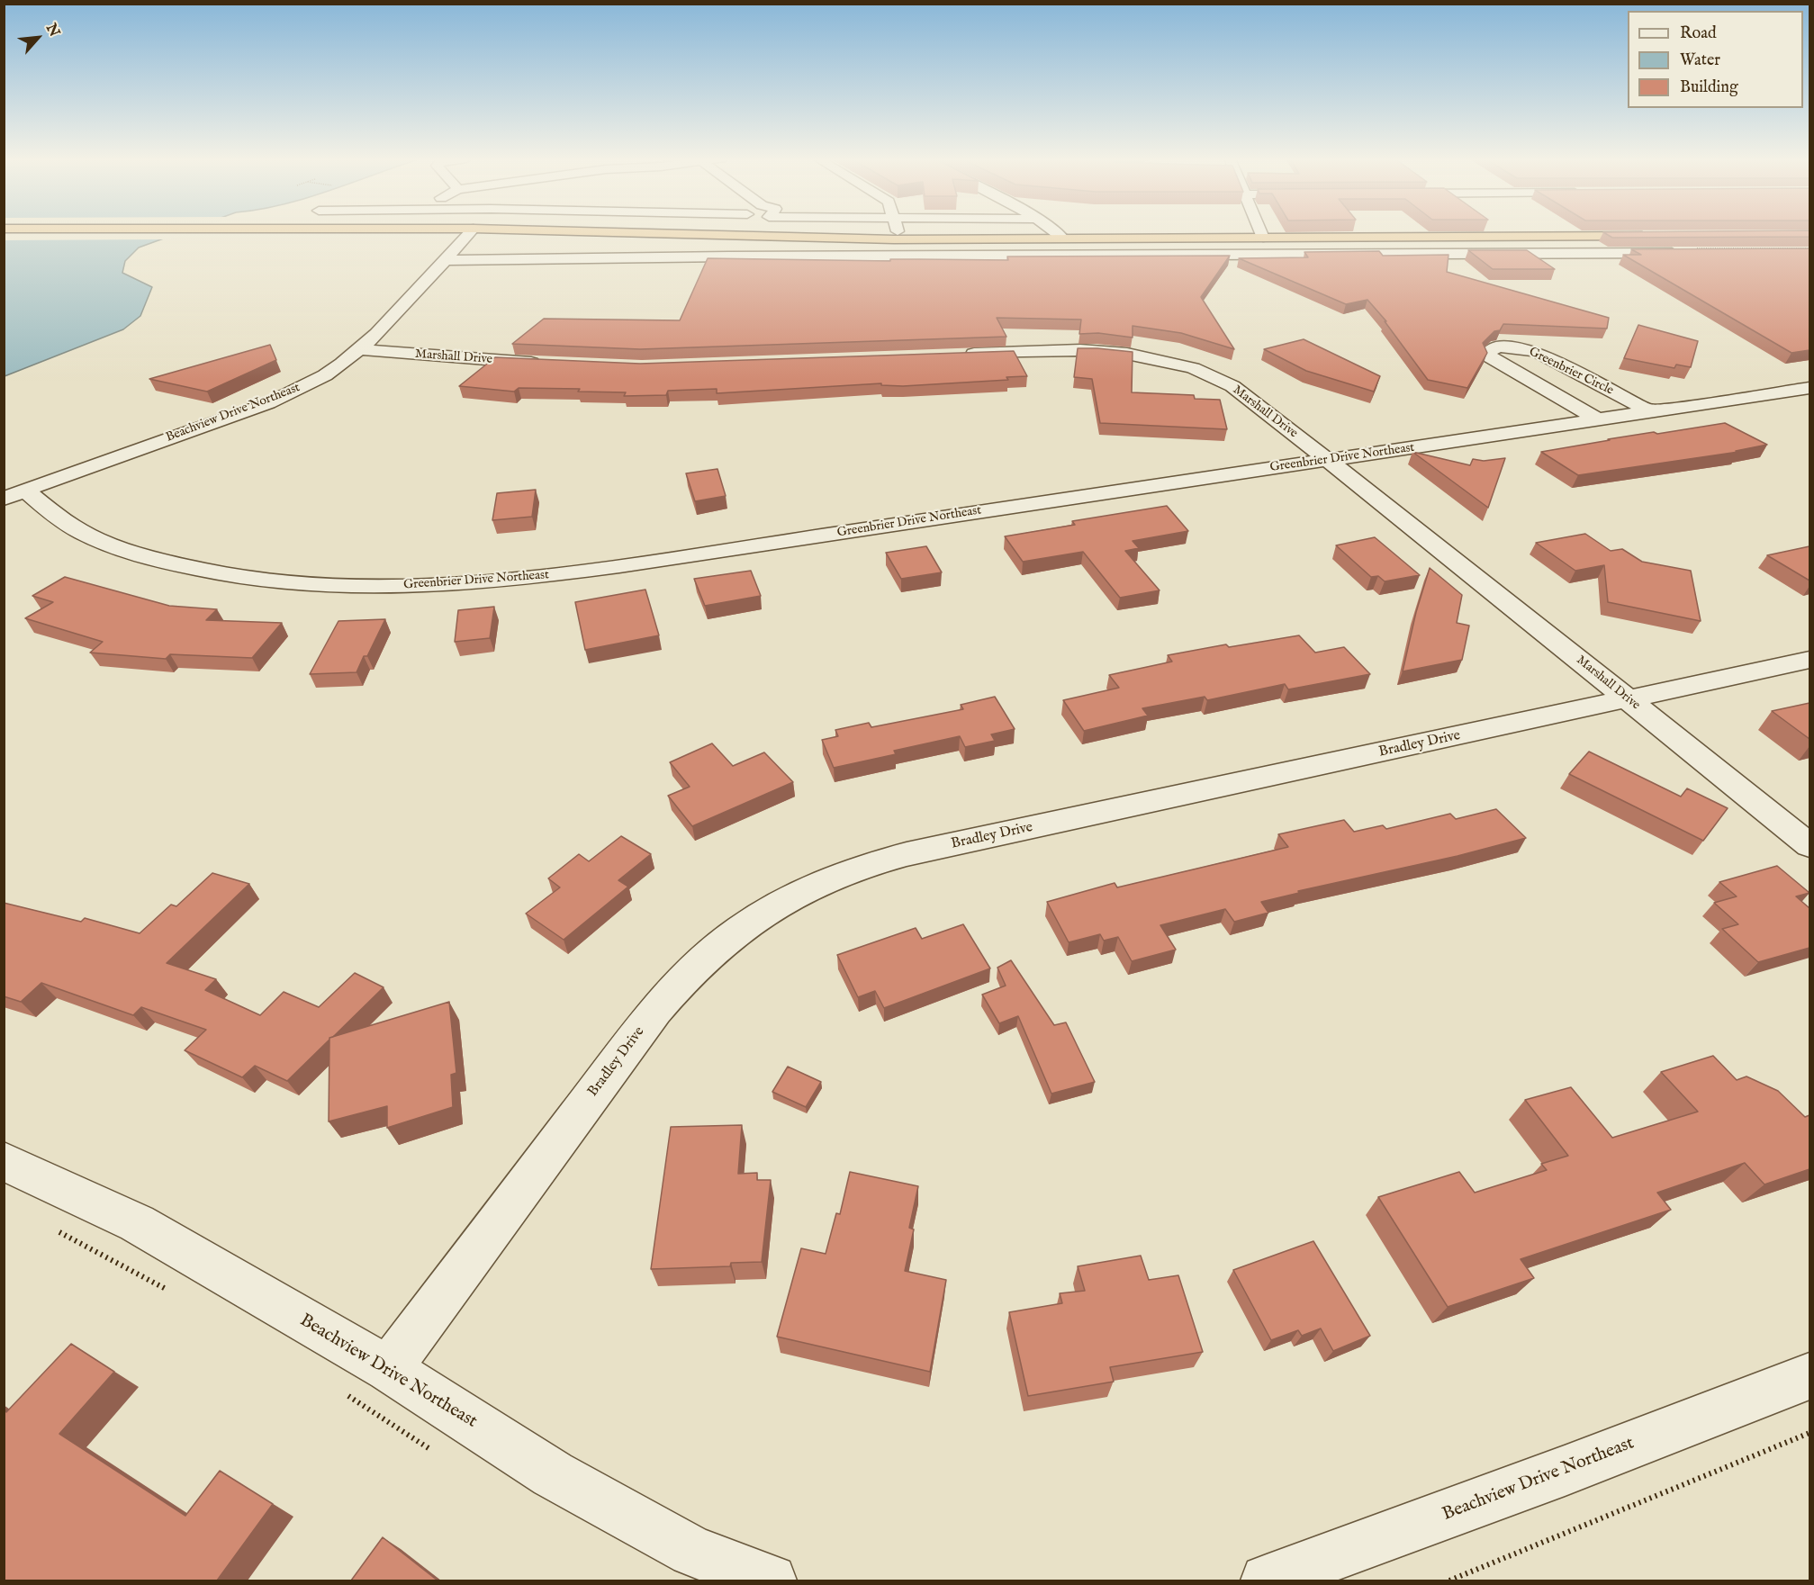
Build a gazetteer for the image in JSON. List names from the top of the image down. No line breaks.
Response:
{"streets":{"street":["Marshall Drive","Greenbrier Circle","Beachview Drive Northeast","Greenbrier Drive Northeast","Bradley Drive"]},"crossings":[["Marshall Drive","Beachview Drive Northeast"],["Marshall Drive","Greenbrier Drive Northeast"],["Marshall Drive","Bradley Drive"],["Greenbrier Circle","Greenbrier Drive Northeast"],["Beachview Drive Northeast","Greenbrier Drive Northeast"],["Beachview Drive Northeast","Bradley Drive"]],"legend":["Road","Water","Building"],"north":"top right"}
